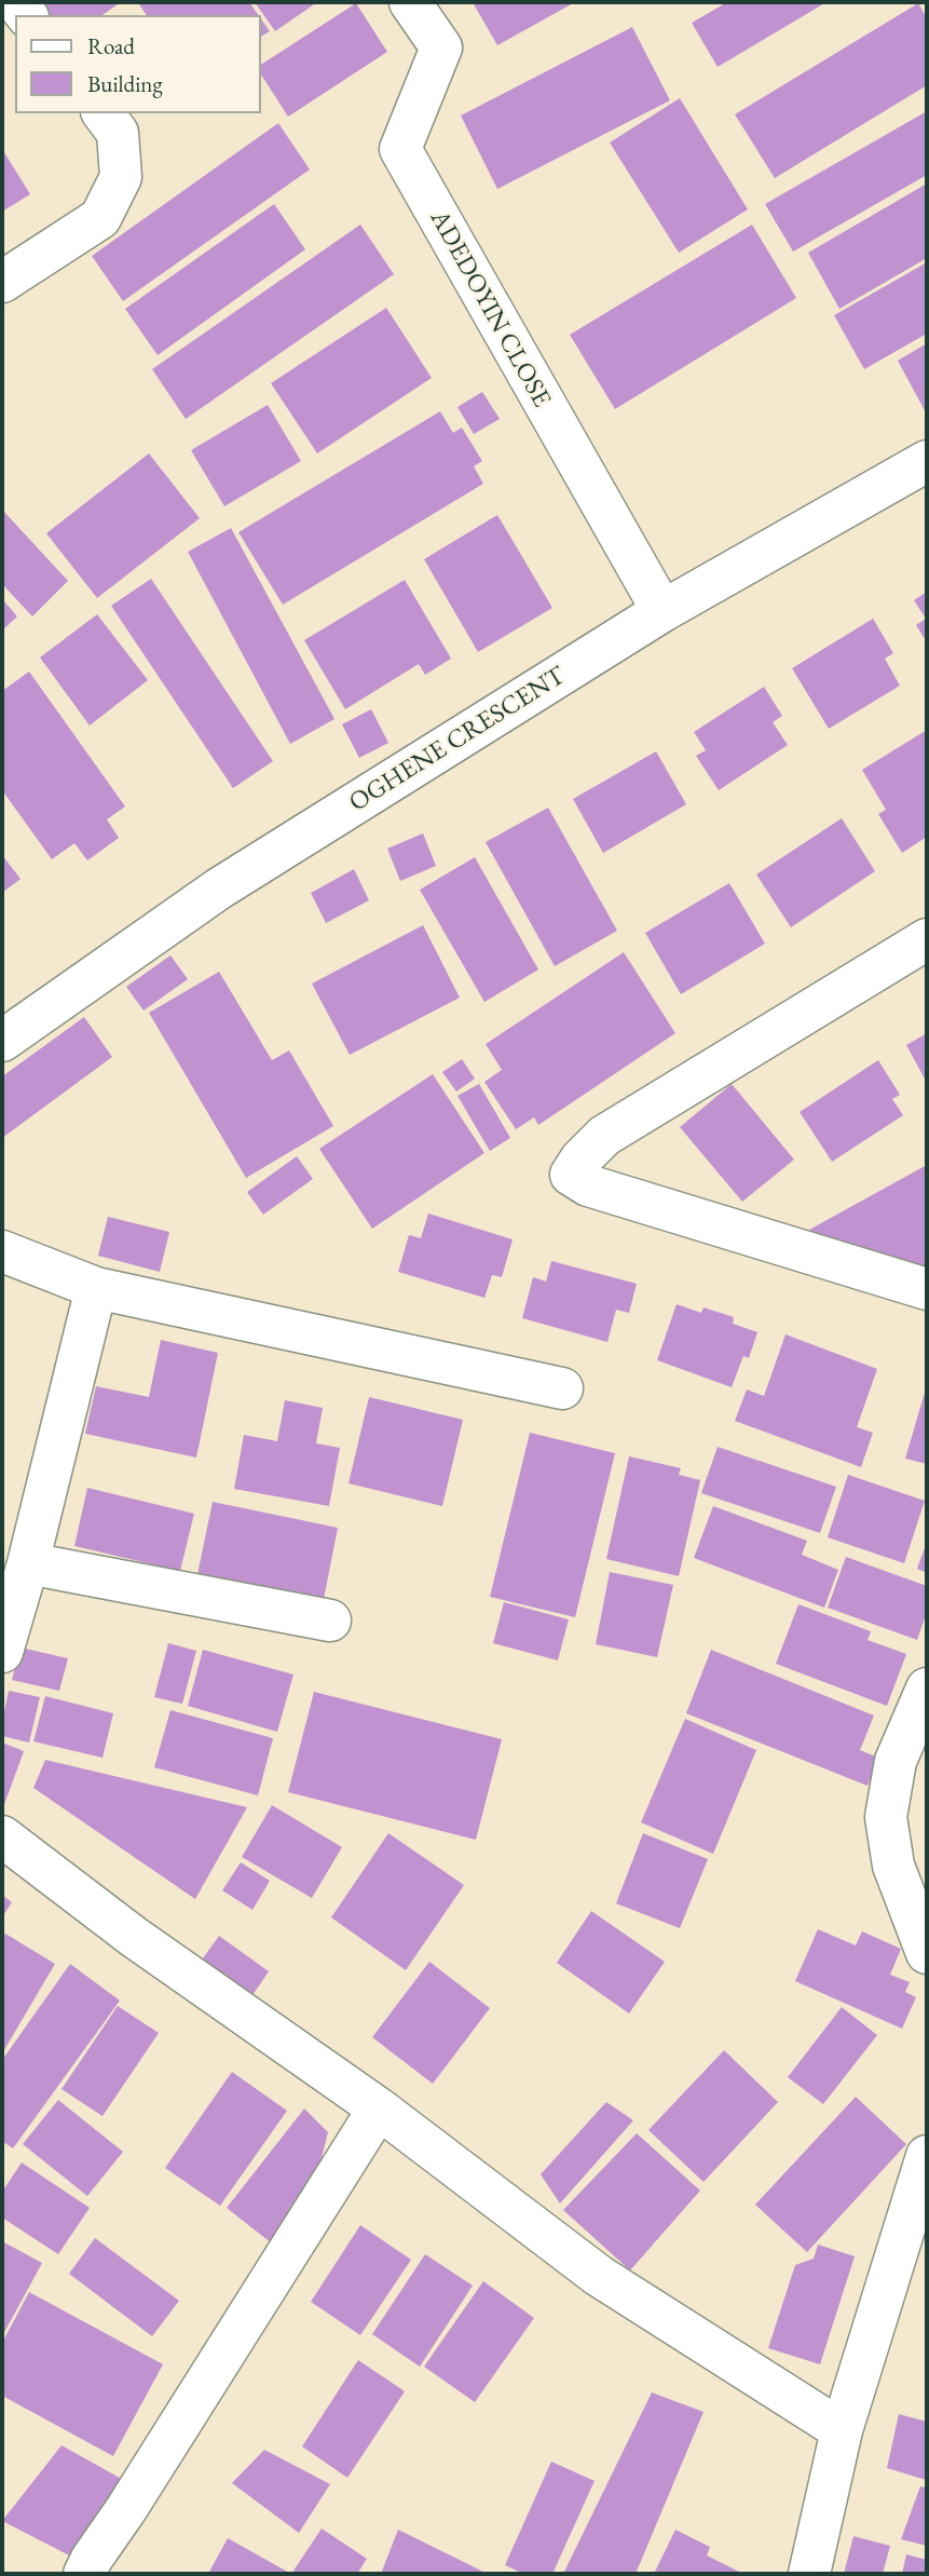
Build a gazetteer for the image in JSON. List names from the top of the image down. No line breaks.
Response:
{"streets":{"street":["ADEDOYIN CLOSE","OGHENE CRESCENT"]},"crossings":[["ADEDOYIN CLOSE","OGHENE CRESCENT"]],"legend":["Road","Building"]}
